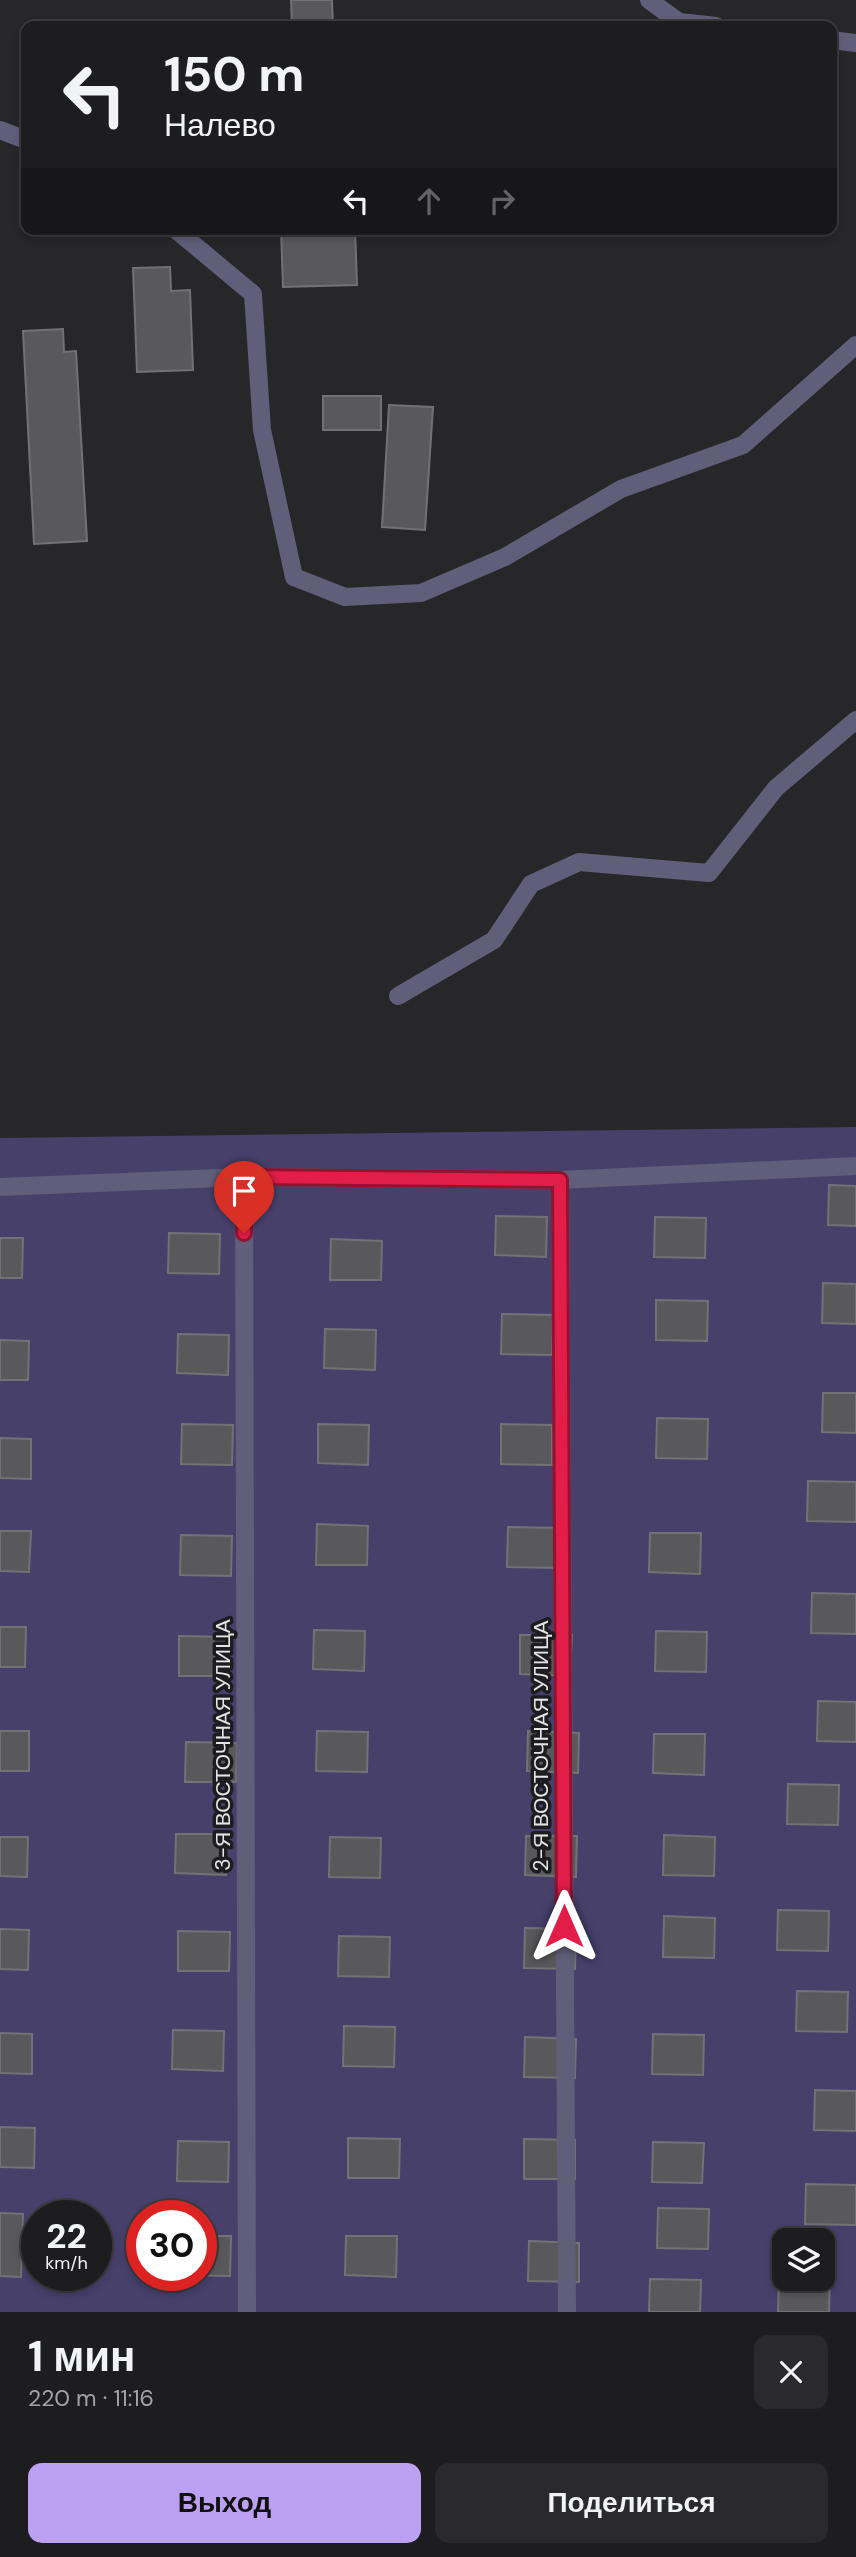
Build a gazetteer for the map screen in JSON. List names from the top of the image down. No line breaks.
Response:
{"streets":{"street":["3-Я ВОСТОЧНАЯ УЛИЦА","2-Я ВОСТОЧНАЯ УЛИЦА"]},"page":{"turn":["150 m","Налево"],"speed":"22 km/h","limit":"30","heading":["1 мин","220 m · 11:16"],"buttons":["Выход","Поделиться"]}}
